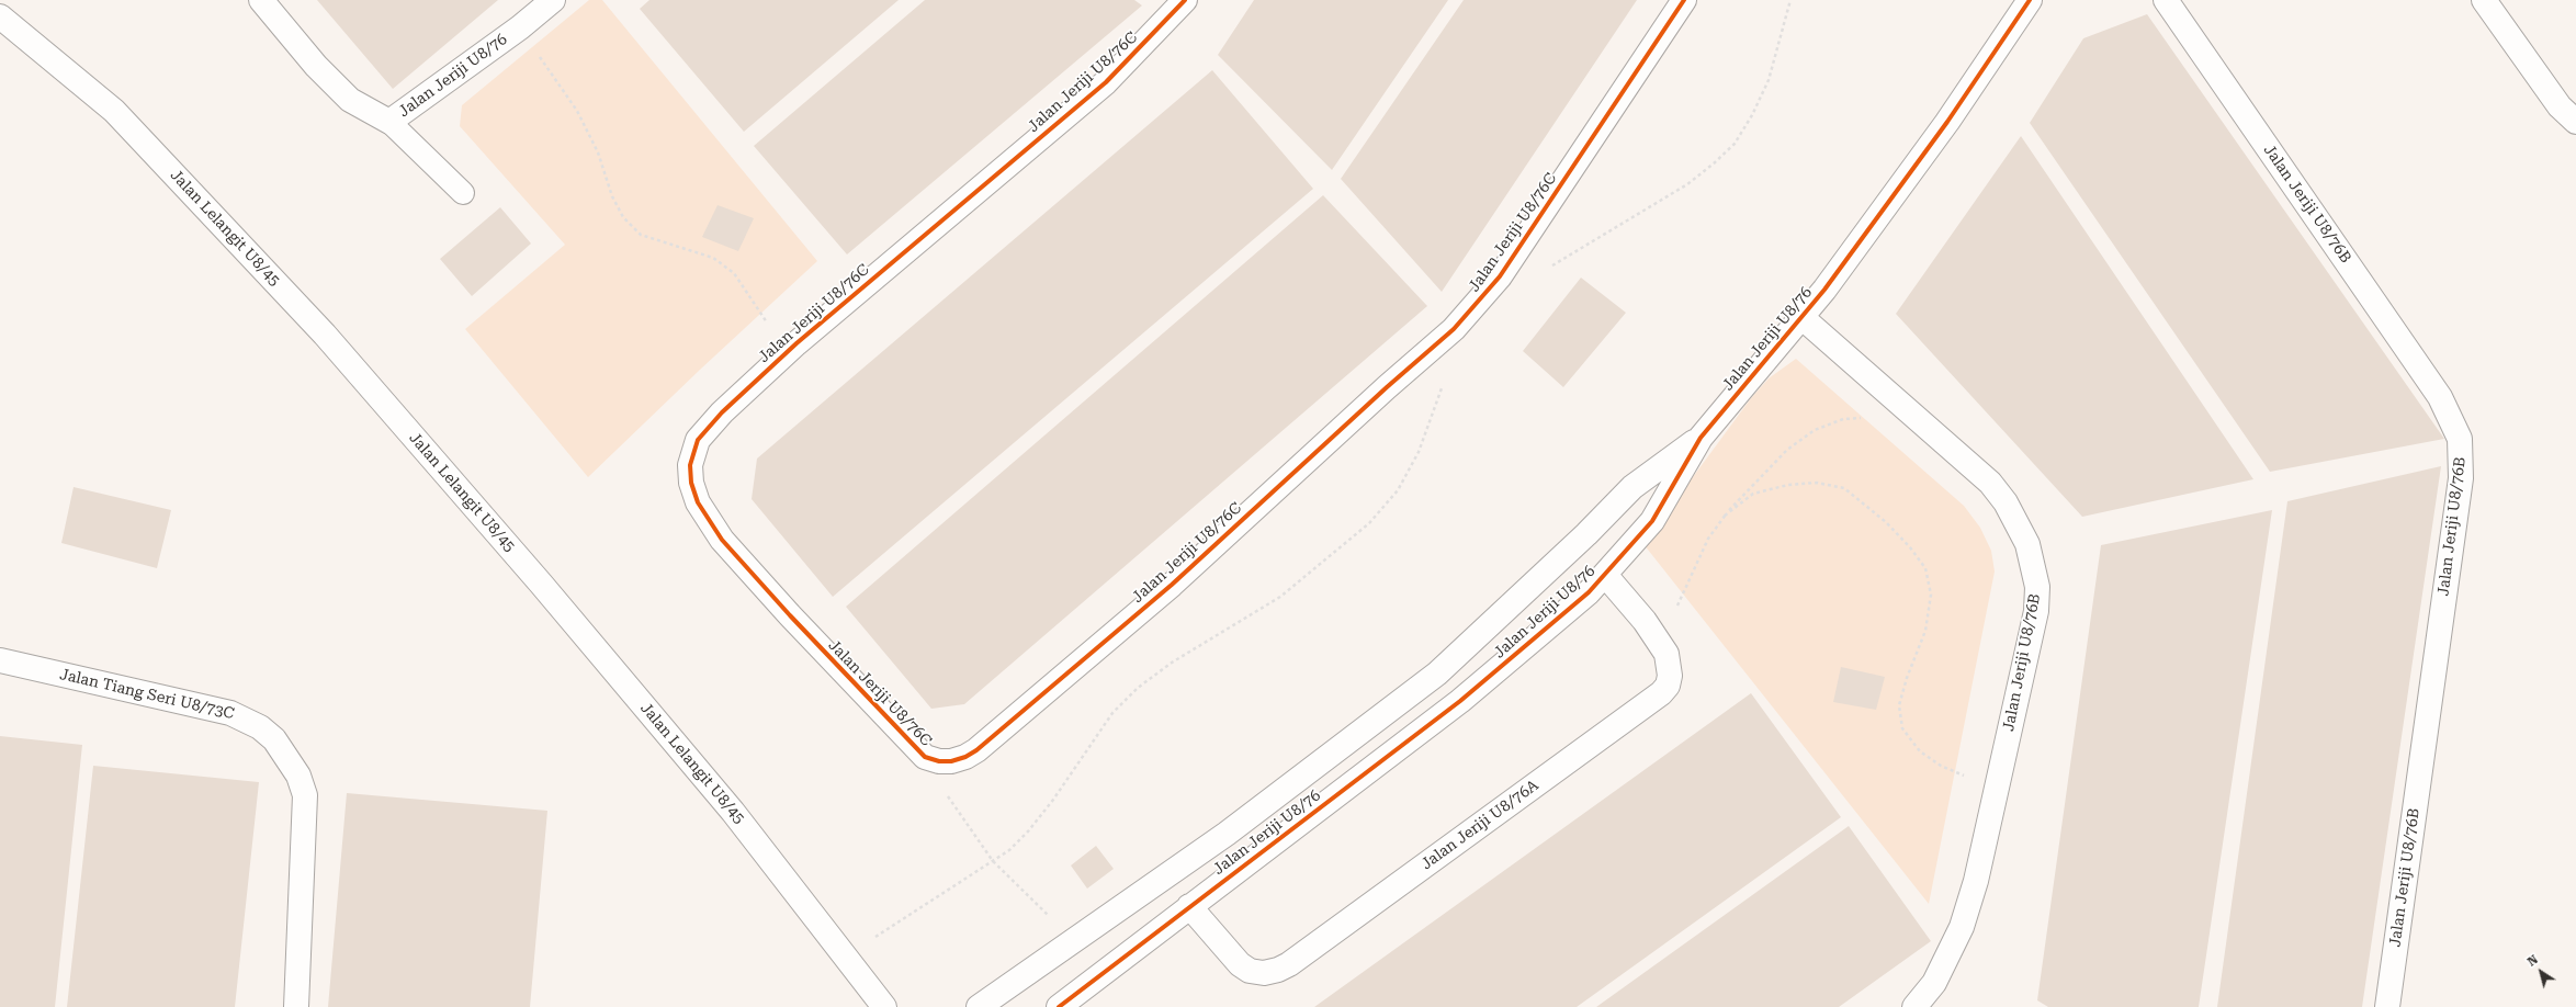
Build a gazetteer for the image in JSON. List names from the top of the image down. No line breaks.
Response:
{"streets":{"main road":["Jalan Jeriji U8/76","Jalan Jeriji U8/76C","Jalan Jeriji U8/76B","Jalan Lelangit U8/45","Jalan Tiang Seri U8/73C","Jalan Jeriji U8/76A"]},"crossings":[["Jalan Jeriji U8/76","Jalan Jeriji U8/76B"],["Jalan Jeriji U8/76","Jalan Jeriji U8/76A"]],"north":"top left"}
